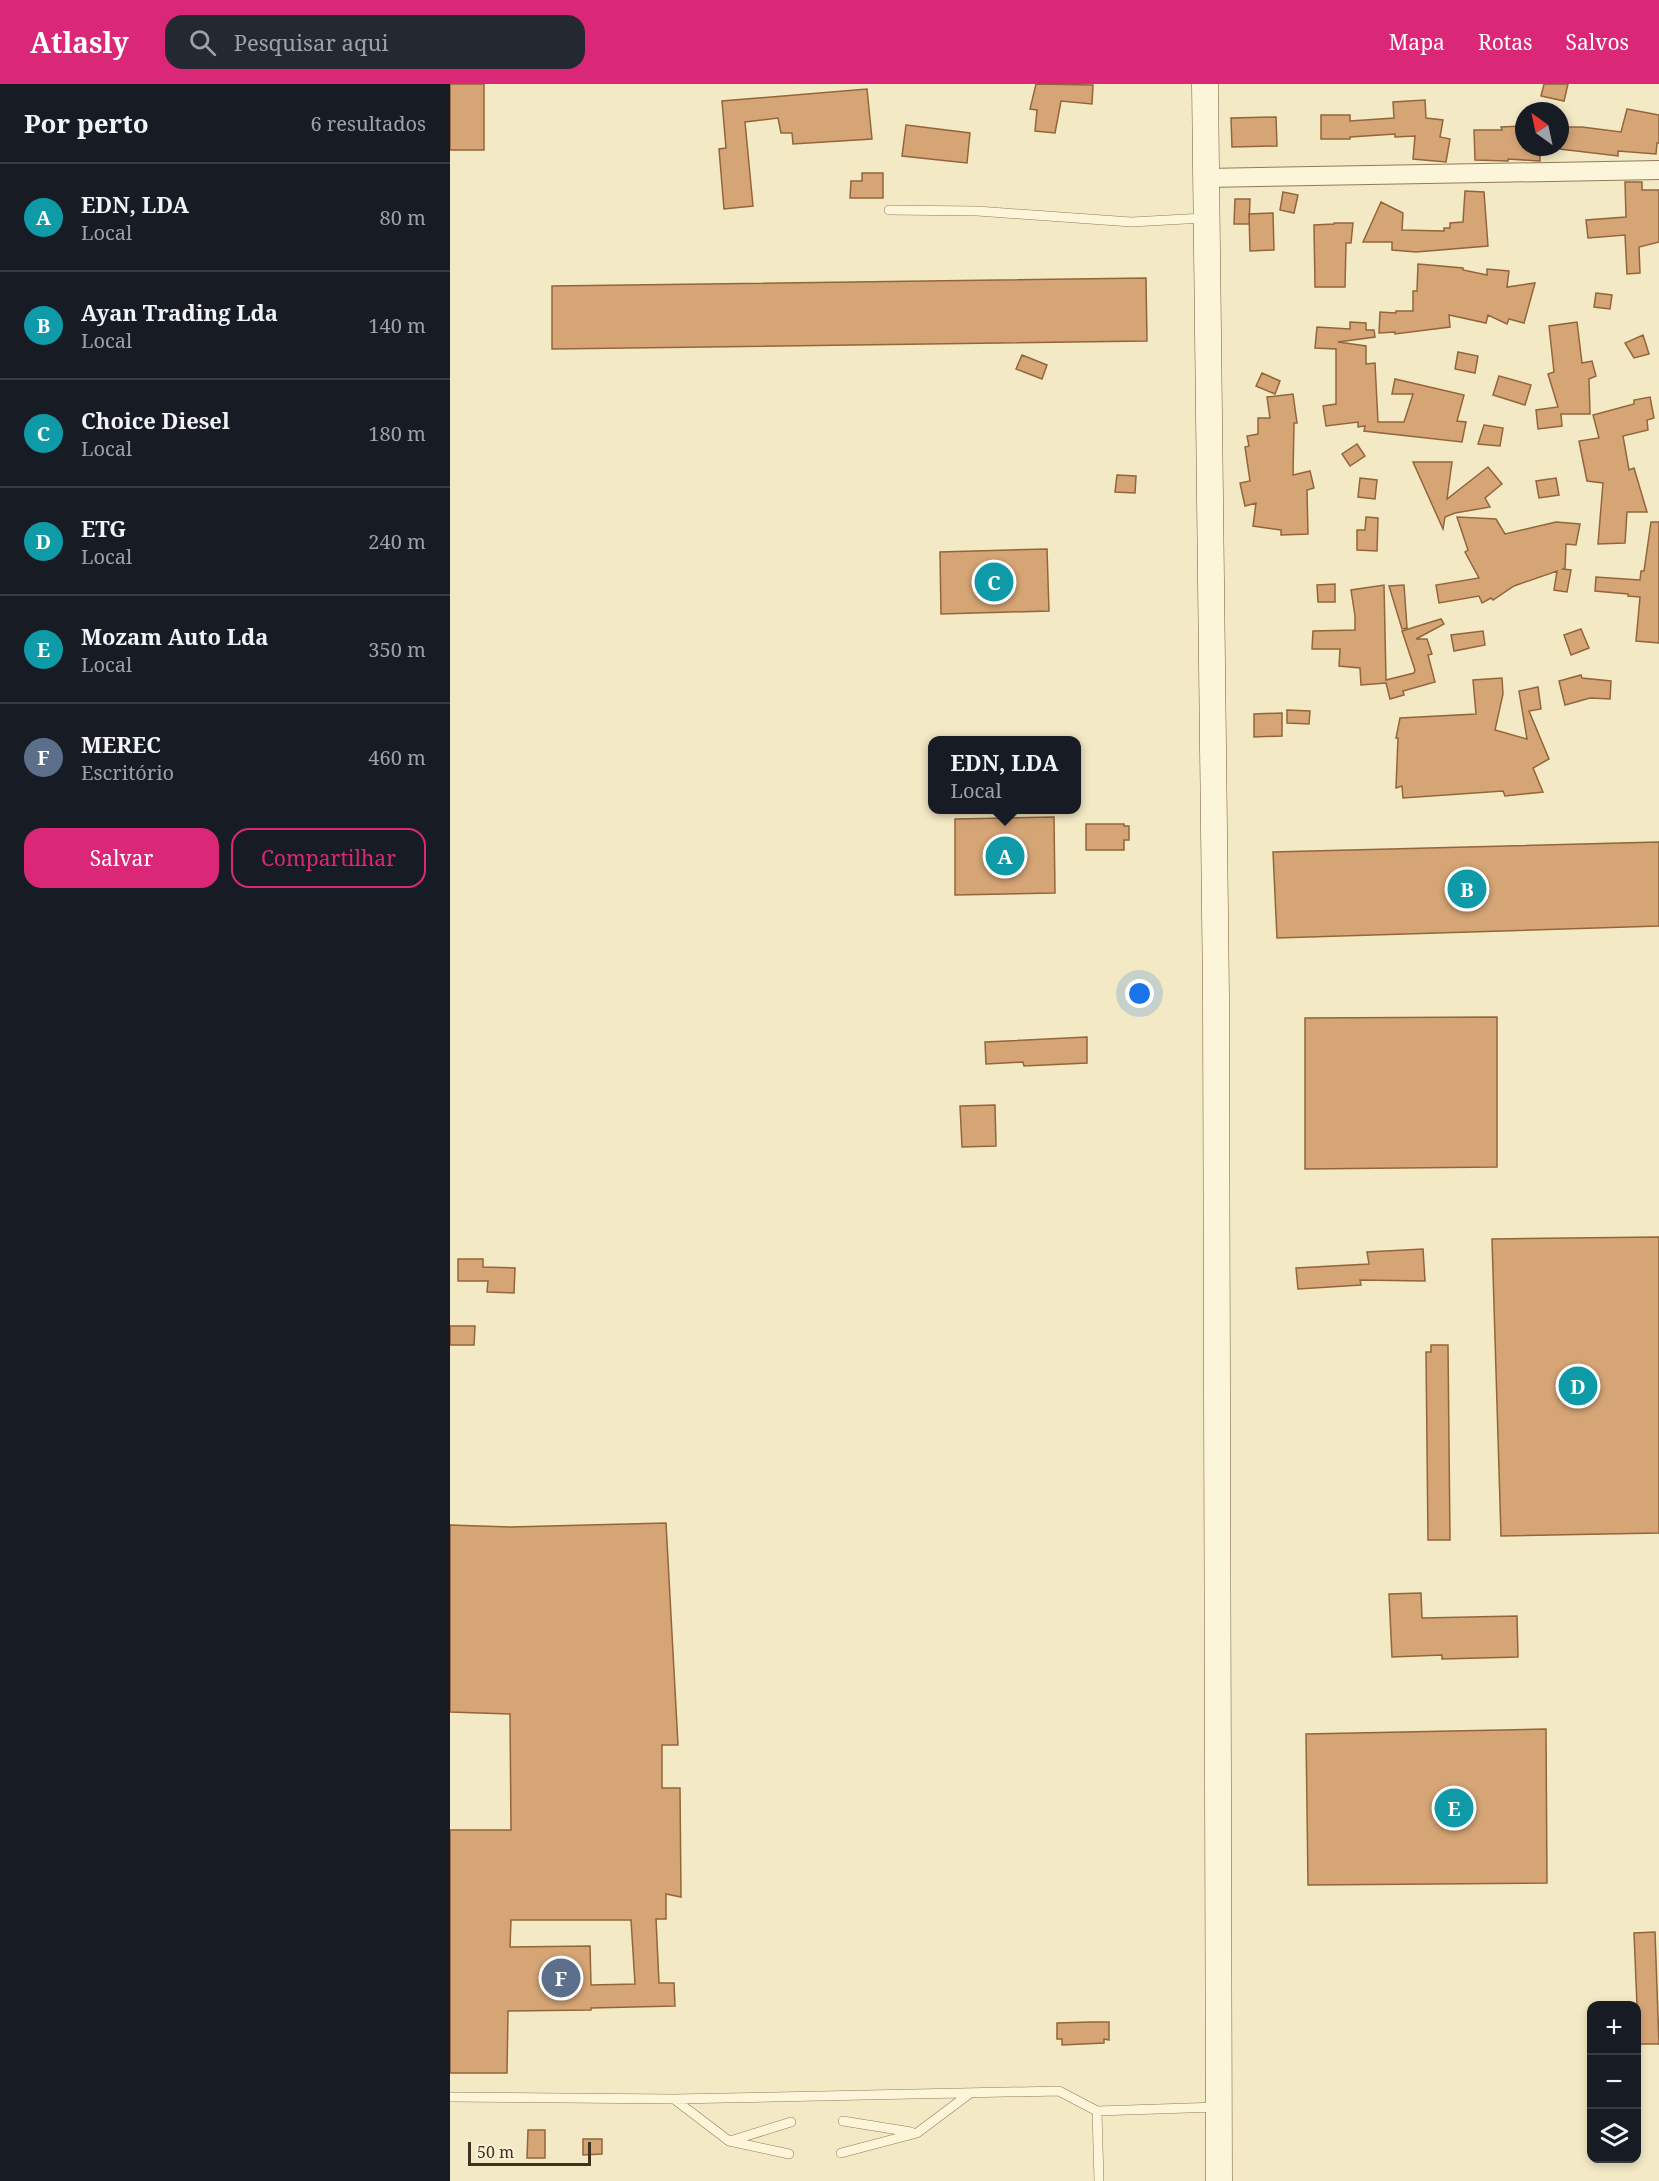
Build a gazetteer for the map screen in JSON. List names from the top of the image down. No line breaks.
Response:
{"scale_bar":"50 m","north":"top left","page":{"header":"Atlasly","search":"Pesquisar aqui","nav":["Mapa","Rotas","Salvos"],"heading":["Por perto","6 resultados"],"list":[{"mark":"A","name":"EDN, LDA","note":"Local","value":"80 m"},{"mark":"B","name":"Ayan Trading Lda","note":"Local","value":"140 m"},{"mark":"C","name":"Choice Diesel","note":"Local","value":"180 m"},{"mark":"D","name":"ETG","note":"Local","value":"240 m"},{"mark":"E","name":"Mozam Auto Lda","note":"Local","value":"350 m"},{"mark":"F","name":"MEREC","note":"Escritório","value":"460 m"}],"pins":["C","A","B","D","E","F"],"popup":["EDN, LDA","Local"],"buttons":["Salvar","Compartilhar"],"map_buttons":["+","−"],"scale":"50 m"}}
